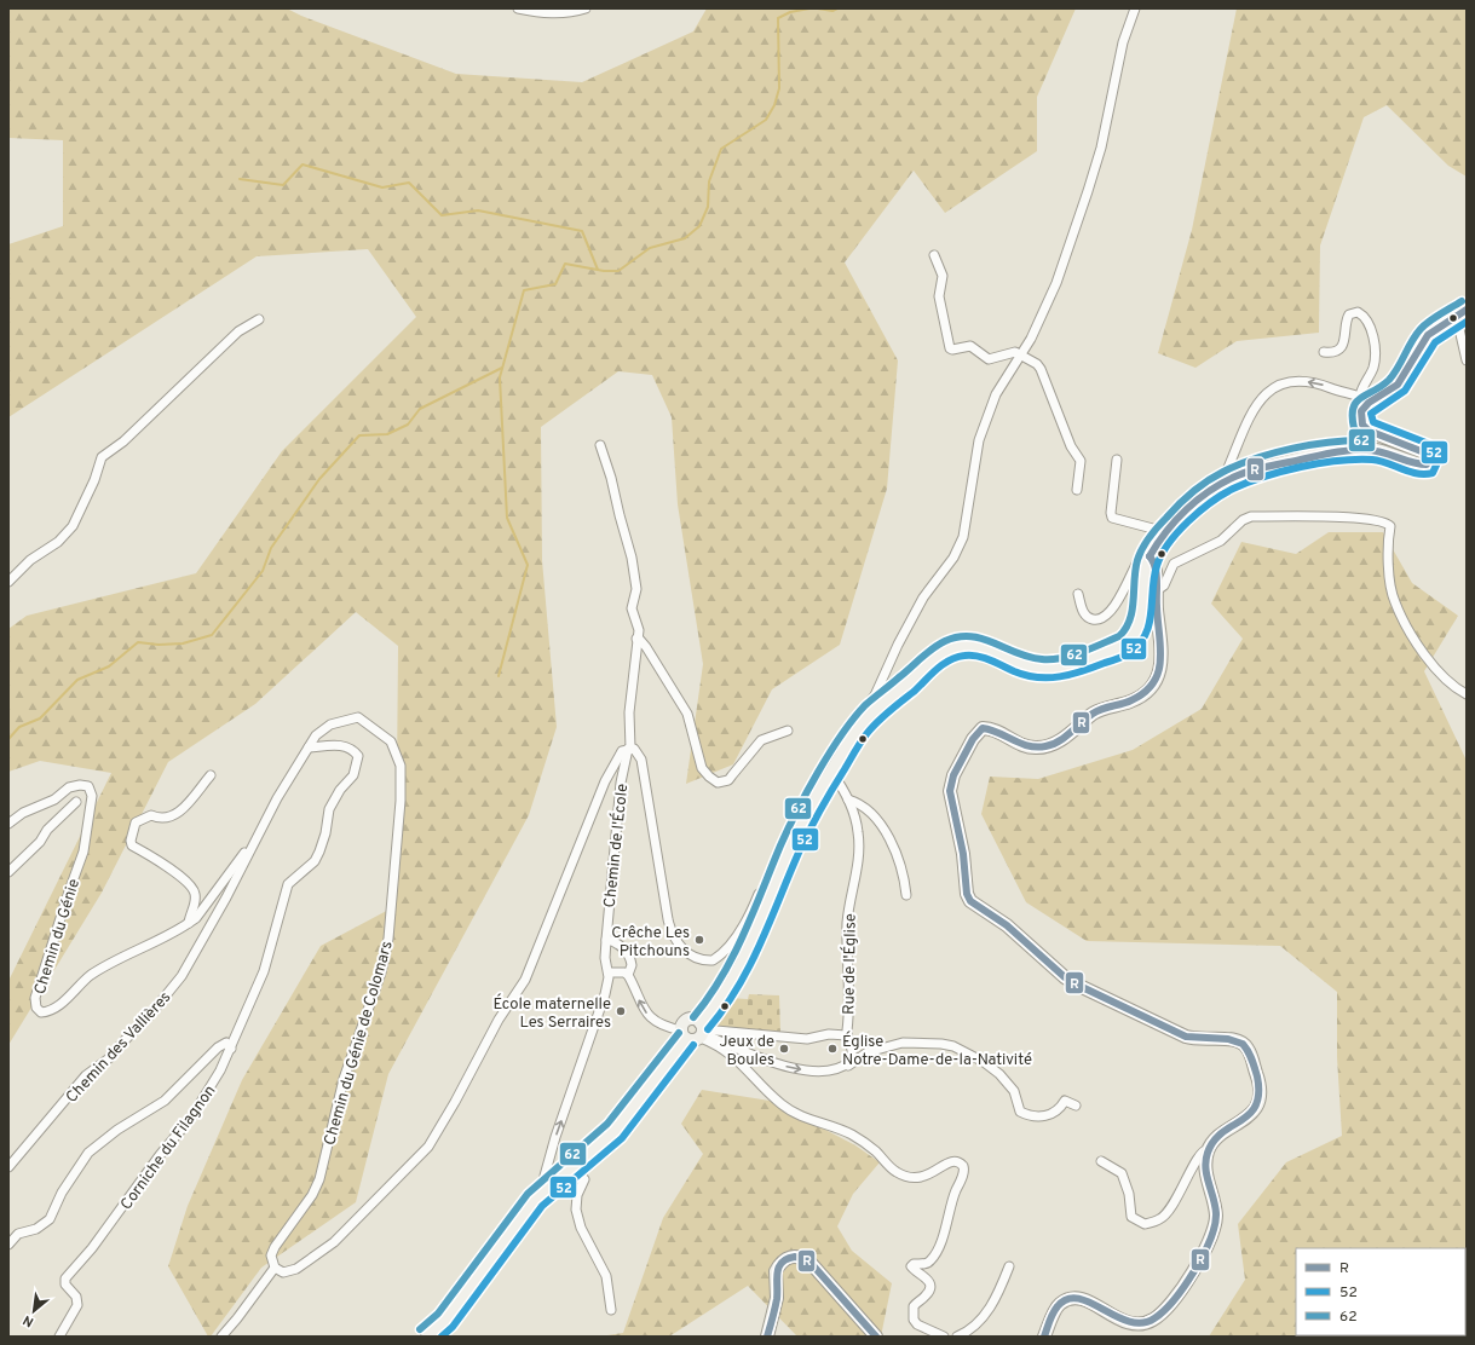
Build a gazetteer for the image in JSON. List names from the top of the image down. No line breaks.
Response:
{"streets":{"street":["Chemin de l'École","Chemin du Génie","Rue de l'Église","Chemin du Génie de Colomars","Chemin des Vallières","Corniche du Filagnon"]},"crossings":[["Chemin du Génie","Chemin du Génie de Colomars"],["Chemin du Génie","Chemin des Vallières"],["Chemin du Génie de Colomars","Chemin des Vallières"],["Chemin du Génie de Colomars","Corniche du Filagnon"]],"places":["Crêche Les Pitchouns","École maternelle Les Serraires","Jeux de Boules","Église Notre-Dame-de-la-Nativité"],"lines":["transit line 62","transit line R","transit line 52"],"legend":["R","52","62"],"north":"bottom left"}
